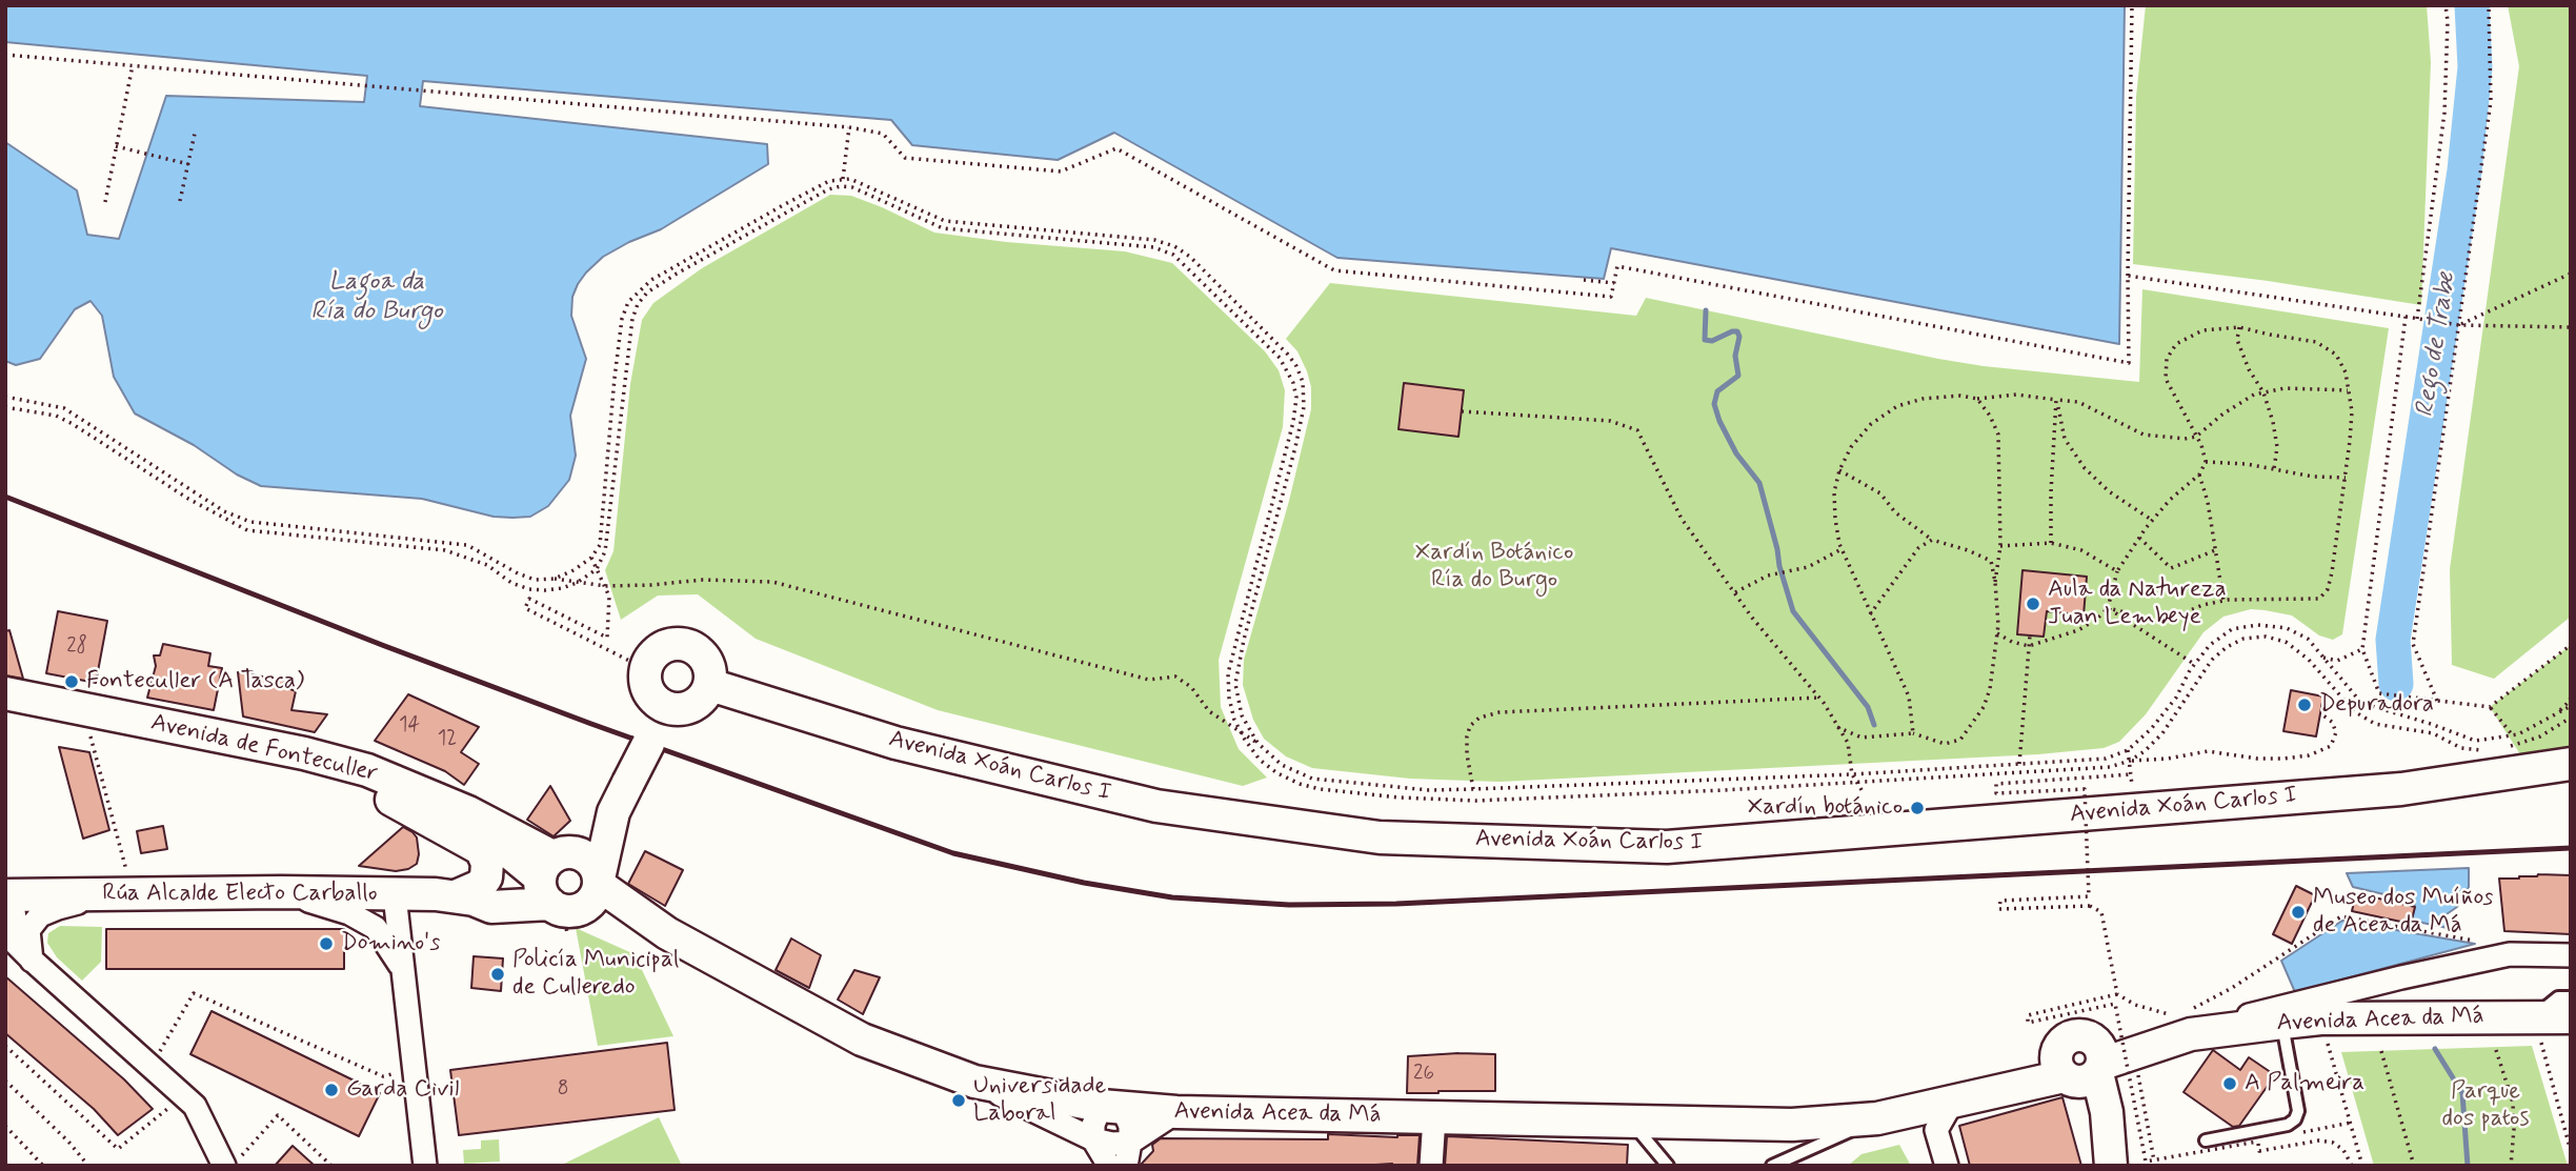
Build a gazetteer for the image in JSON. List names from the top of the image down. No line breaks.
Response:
{"streets":{"main road":["Avenida de Fonteculler","Avenida Xoán Carlos I","Rúa Alcalde Electo Carballo","Avenida Acea da Má"]},"crossings":[["Avenida de Fonteculler","Rúa Alcalde Electo Carballo"],["Avenida de Fonteculler","Avenida Acea da Má"],["Rúa Alcalde Electo Carballo","Avenida Acea da Má"]],"water":["Lagoa da Ría do Burgo","Rego de Trabe"],"parks":["Xardín Botánico Ría do Burgo","Parque dos patos"],"places":["Aula da Natureza Juan Lembeye","Fonteculler (A Tasca)","Depuradora","Xardín botánico","Museo dos Muíños de Acea da Má","Domino's","Policía Municipal de Culleredo","A Palmeira","Garda Civil","Universidade Laboral"],"house_numbers":["28","14","12","26","8"]}
